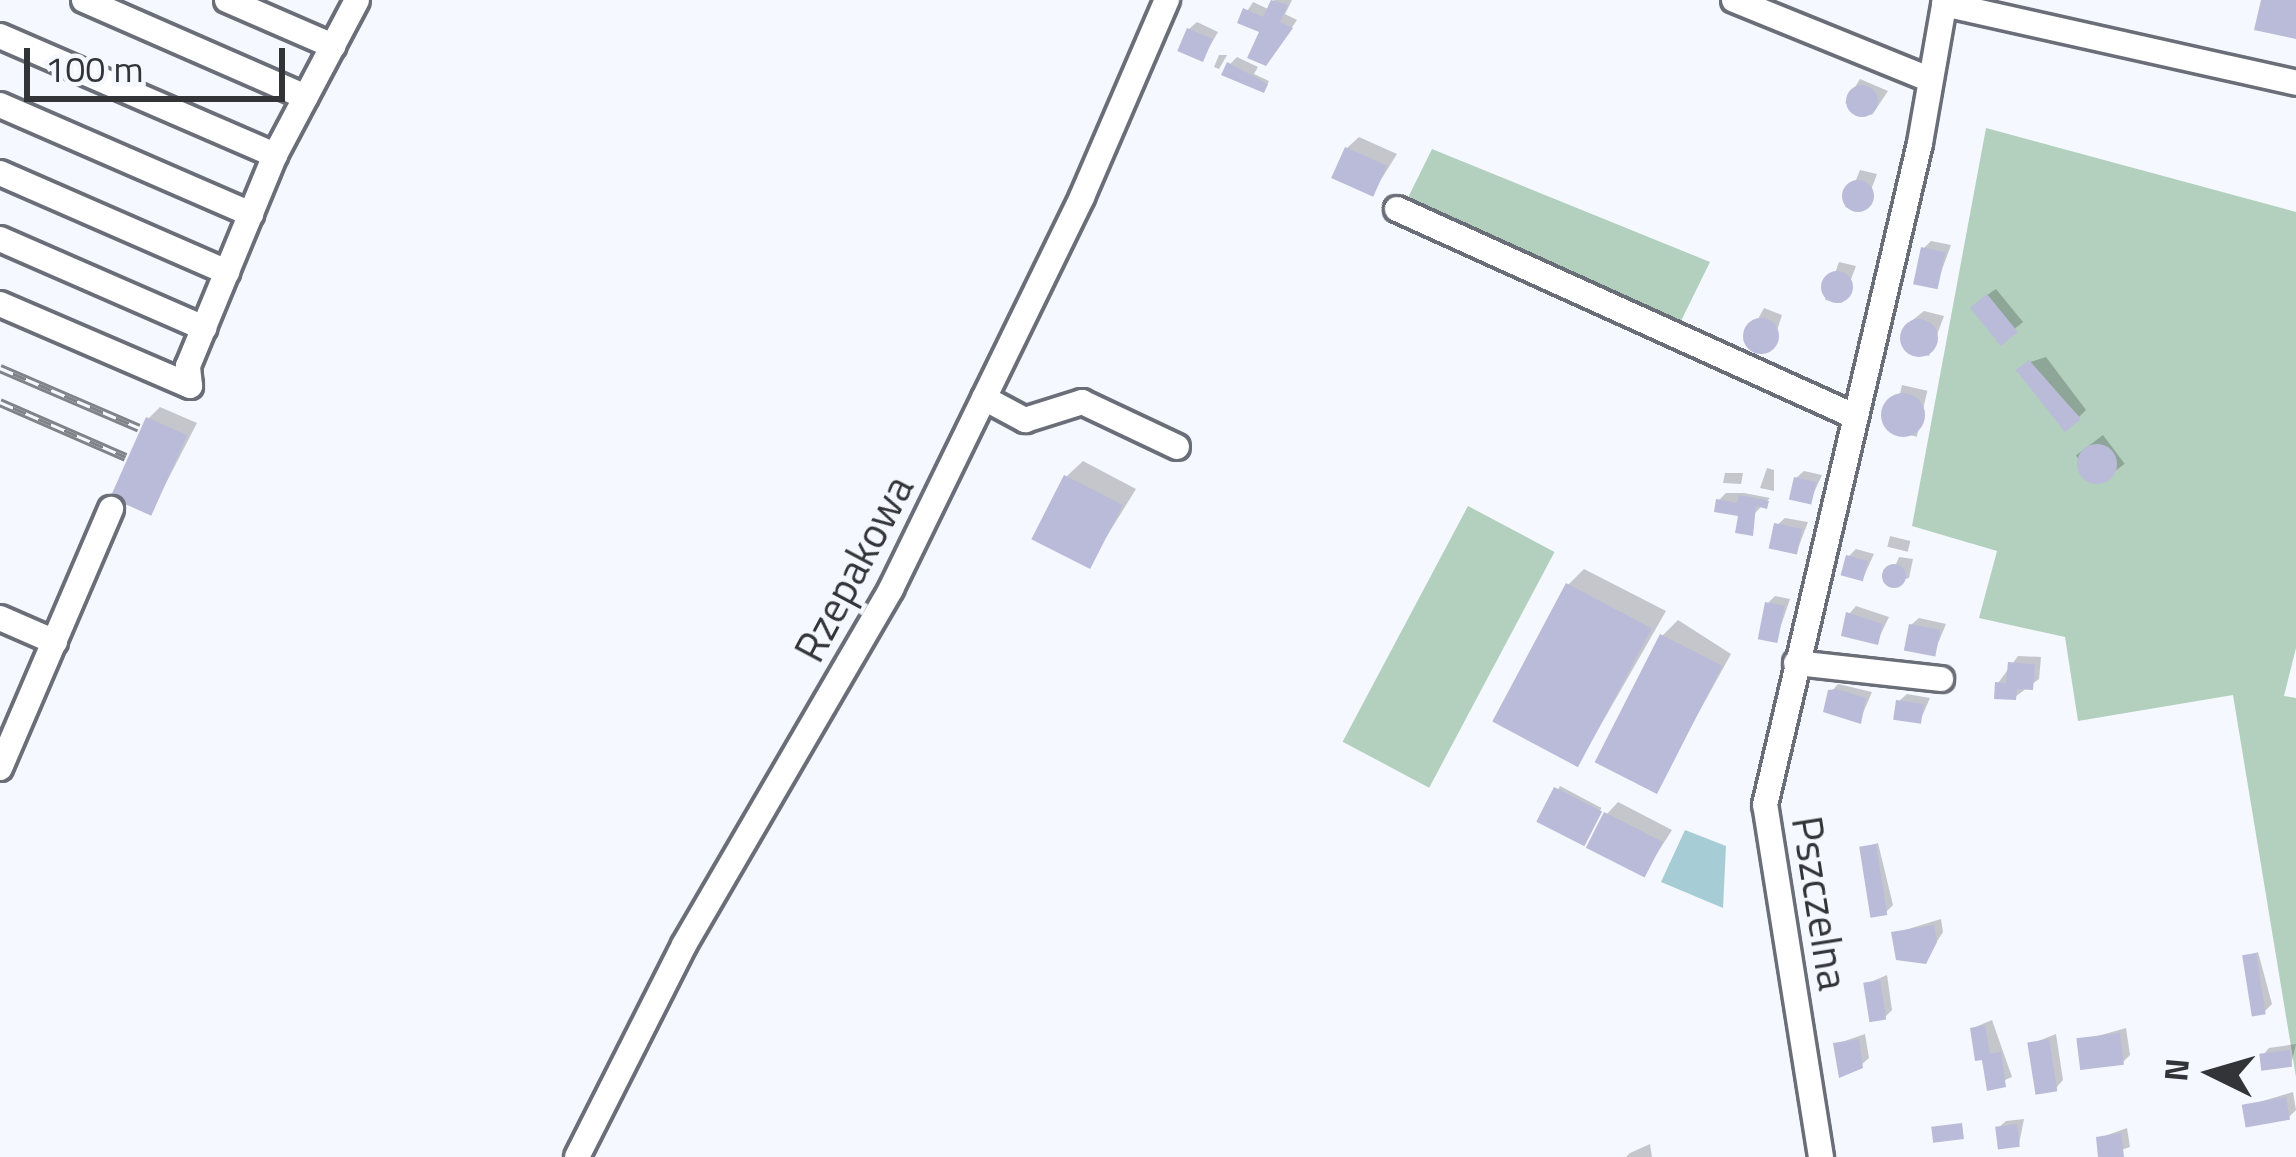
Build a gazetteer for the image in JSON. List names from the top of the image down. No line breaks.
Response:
{"streets":{"street":["Rzepakowa","Pszczelna"]},"scale_bar":"100 m","north":"left"}
